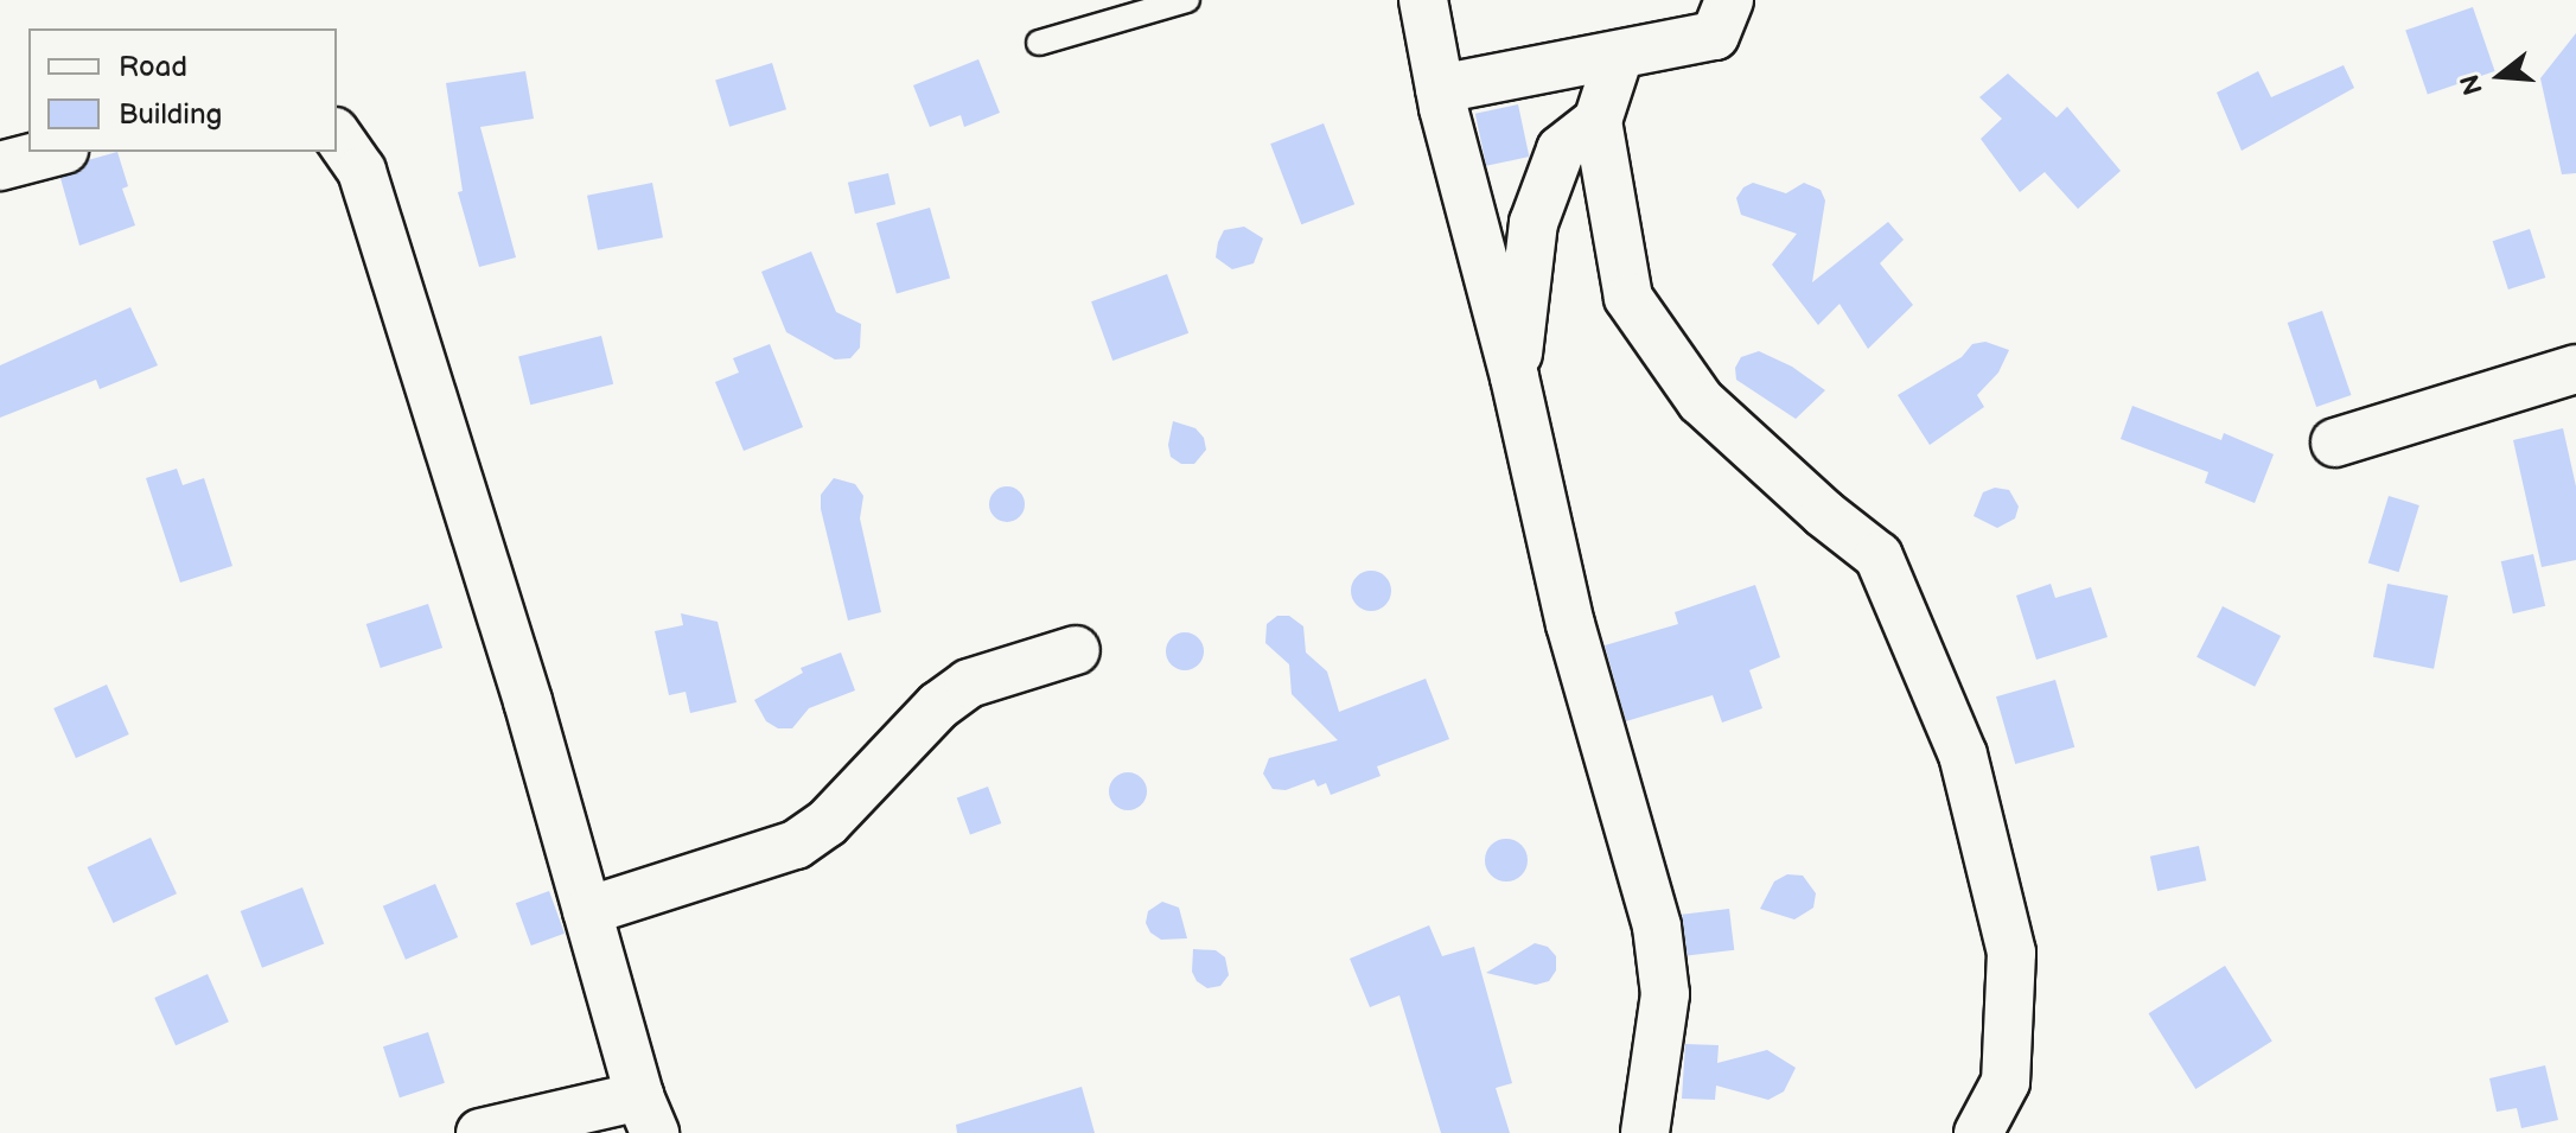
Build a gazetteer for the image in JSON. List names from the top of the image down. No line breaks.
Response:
{"legend":["Road","Building"],"north":"left"}
